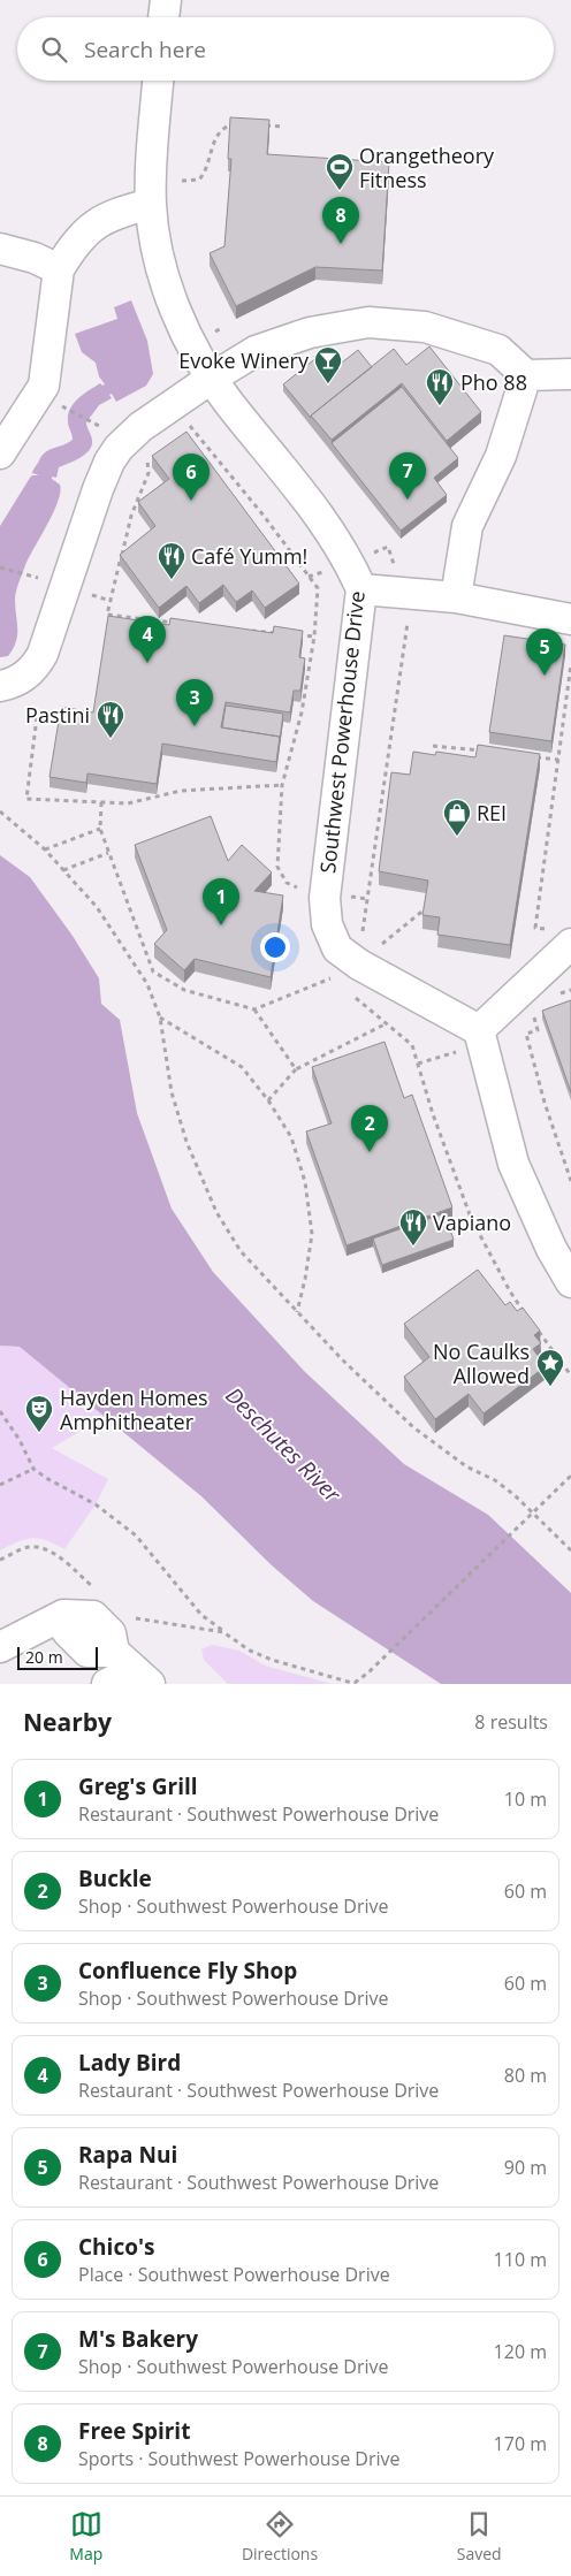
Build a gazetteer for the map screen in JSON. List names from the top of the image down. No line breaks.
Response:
{"streets":{"street":["Southwest Powerhouse Drive"]},"water":["Deschutes River"],"places":{"sports":["Orangetheory Fitness"],"bar":["Evoke Winery"],"restaurant":["Pho 88","Café Yumm!","Pastini","Vapiano"],"shop":["REI"],"place":["No Caulks Allowed"],"theatre":["Hayden Homes Amphitheater"]},"scale_bar":"20 m","page":{"search":"Search here","pins":["8","7","6","4","5","3","1","2"],"scale":"20 m","heading":["Nearby","8 results"],"list":[{"mark":"1","name":"Greg's Grill","note":"Restaurant · Southwest Powerhouse Drive","value":"10 m"},{"mark":"2","name":"Buckle","note":"Shop · Southwest Powerhouse Drive","value":"60 m"},{"mark":"3","name":"Confluence Fly Shop","note":"Shop · Southwest Powerhouse Drive","value":"60 m"},{"mark":"4","name":"Lady Bird","note":"Restaurant · Southwest Powerhouse Drive","value":"80 m"},{"mark":"5","name":"Rapa Nui","note":"Restaurant · Southwest Powerhouse Drive","value":"90 m"},{"mark":"6","name":"Chico's","note":"Place · Southwest Powerhouse Drive","value":"110 m"},{"mark":"7","name":"M's Bakery","note":"Shop · Southwest Powerhouse Drive","value":"120 m"},{"mark":"8","name":"Free Spirit","note":"Sports · Southwest Powerhouse Drive","value":"170 m"}],"nav":["Map","Directions","Saved"]}}
